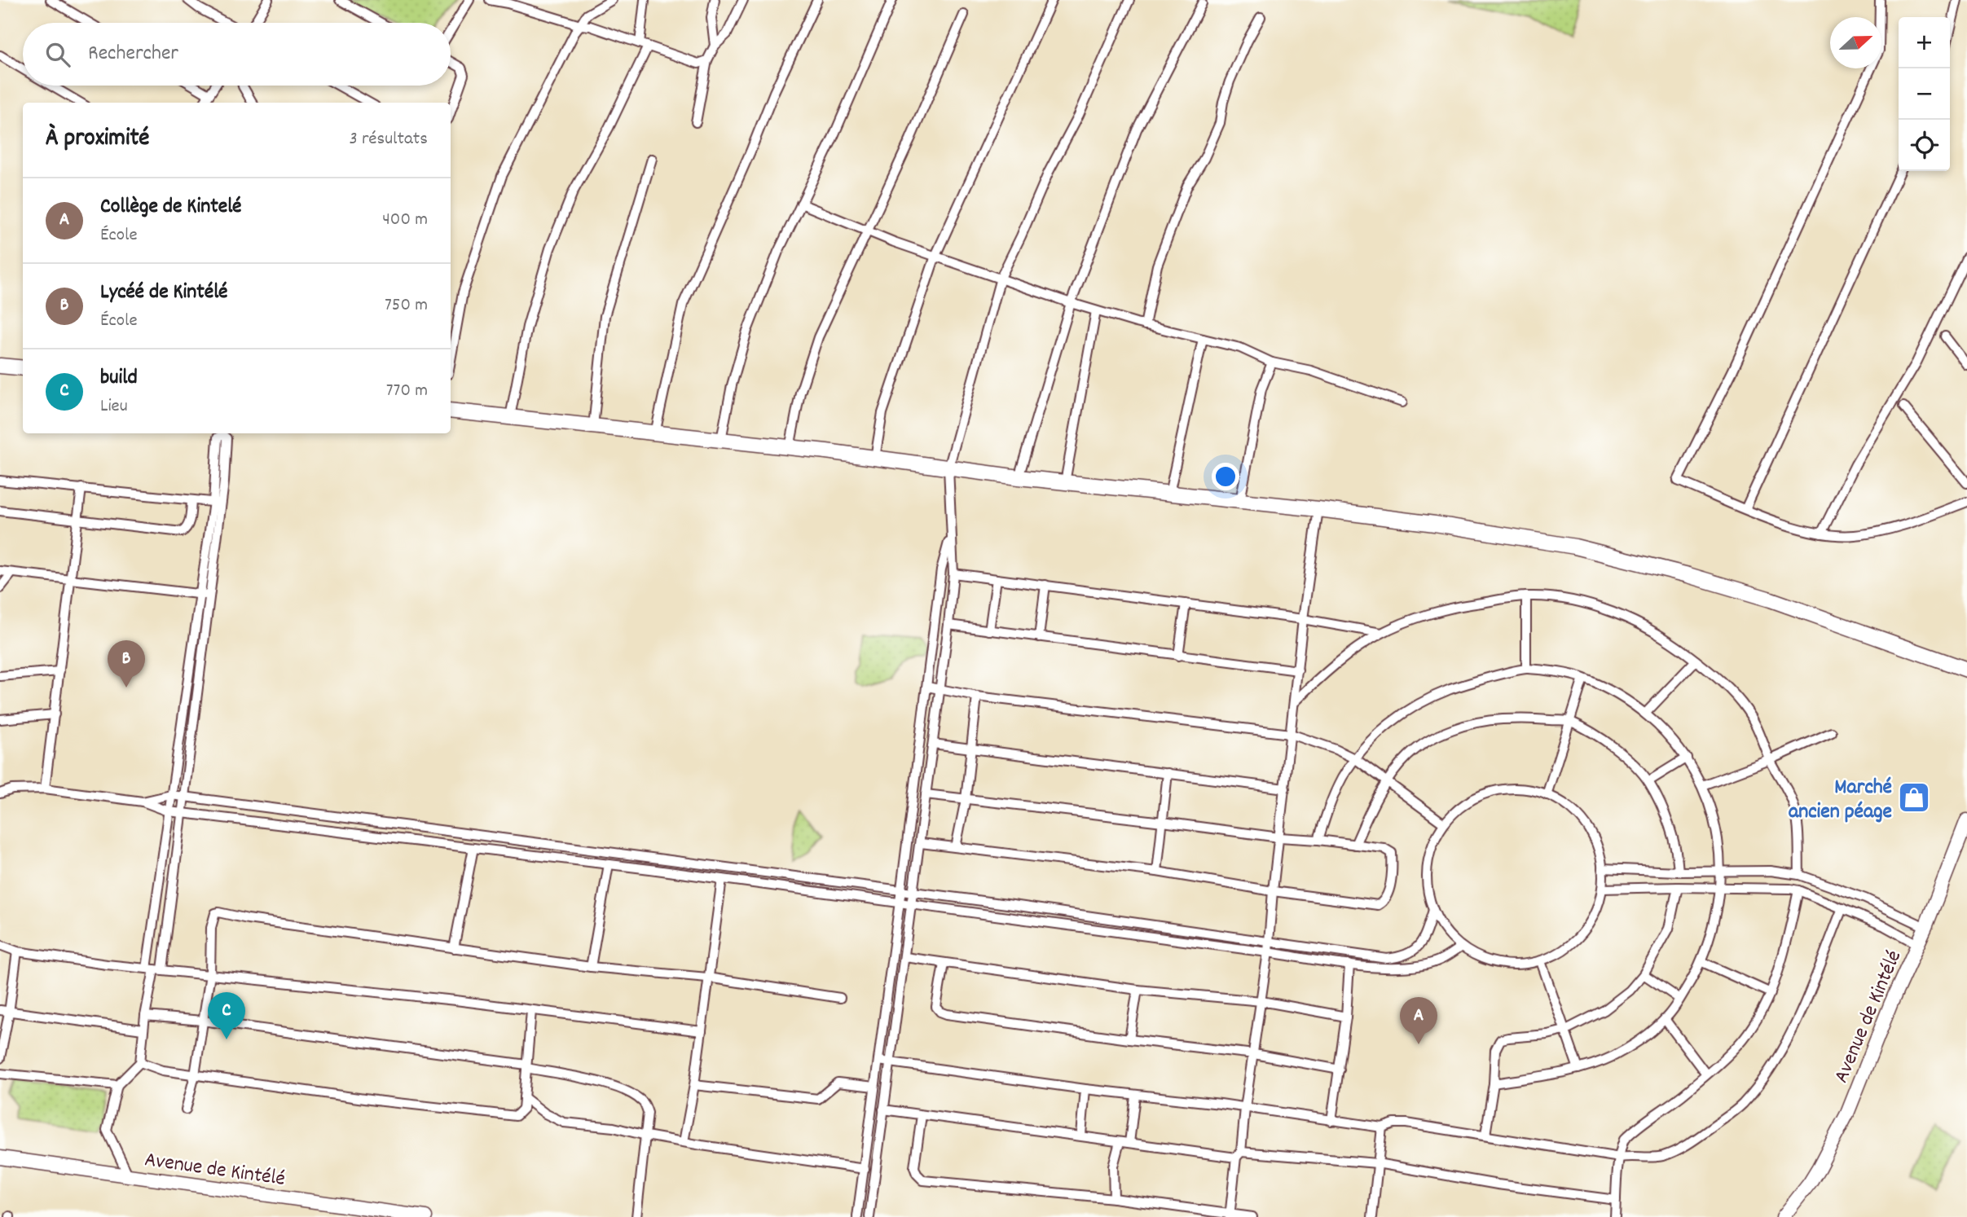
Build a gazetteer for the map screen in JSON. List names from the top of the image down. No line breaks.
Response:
{"streets":{"main road":["Avenue de Kintélé"]},"places":{"shop":["Marché ancien péage"]},"north":"right","page":{"map_buttons":["+","−"],"search":"Rechercher","heading":["À proximité","3 résultats"],"list":[{"mark":"A","name":"Collège de Kintelé","note":"École","value":"400 m"},{"mark":"B","name":"Lycéé de Kintélé","note":"École","value":"750 m"},{"mark":"C","name":"build","note":"Lieu","value":"770 m"}],"pins":["B","C","A"]}}
